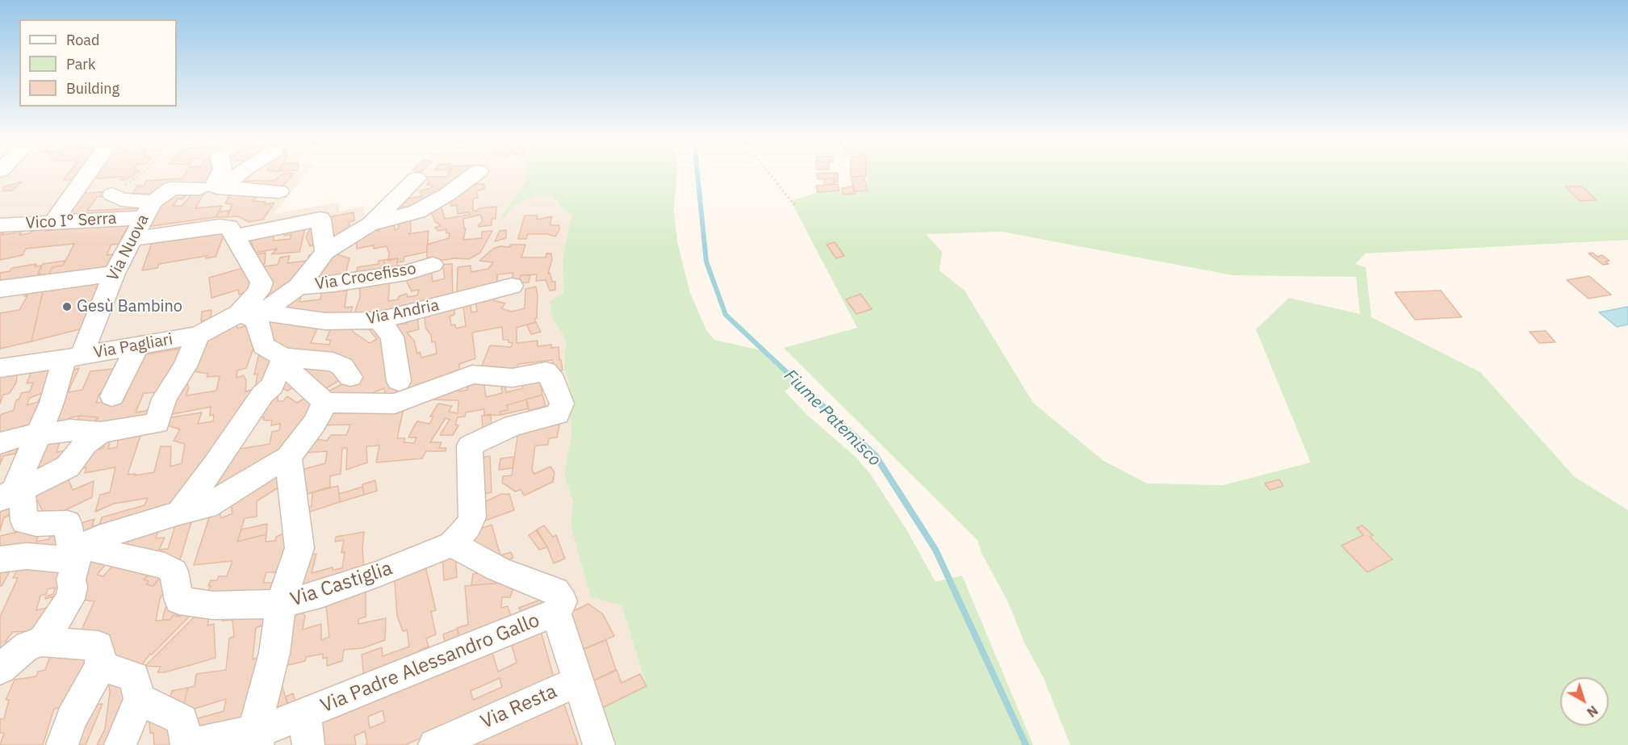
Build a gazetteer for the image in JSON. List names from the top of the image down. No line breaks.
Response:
{"streets":{"street":["Vico I° Serra","Via Nuova","Via Crocefisso","Via Andria","Via Pagliari","Via Castiglia","Via Padre Alessandro Gallo","Via Resta"]},"crossings":[["Vico I° Serra","Via Nuova"],["Via Nuova","Via Pagliari"],["Via Crocefisso","Via Pagliari"],["Via Andria","Via Pagliari"]],"water":["Fiume Patemisco"],"places":["Gesù Bambino"],"legend":["Road","Park","Building"],"north":"bottom right"}
